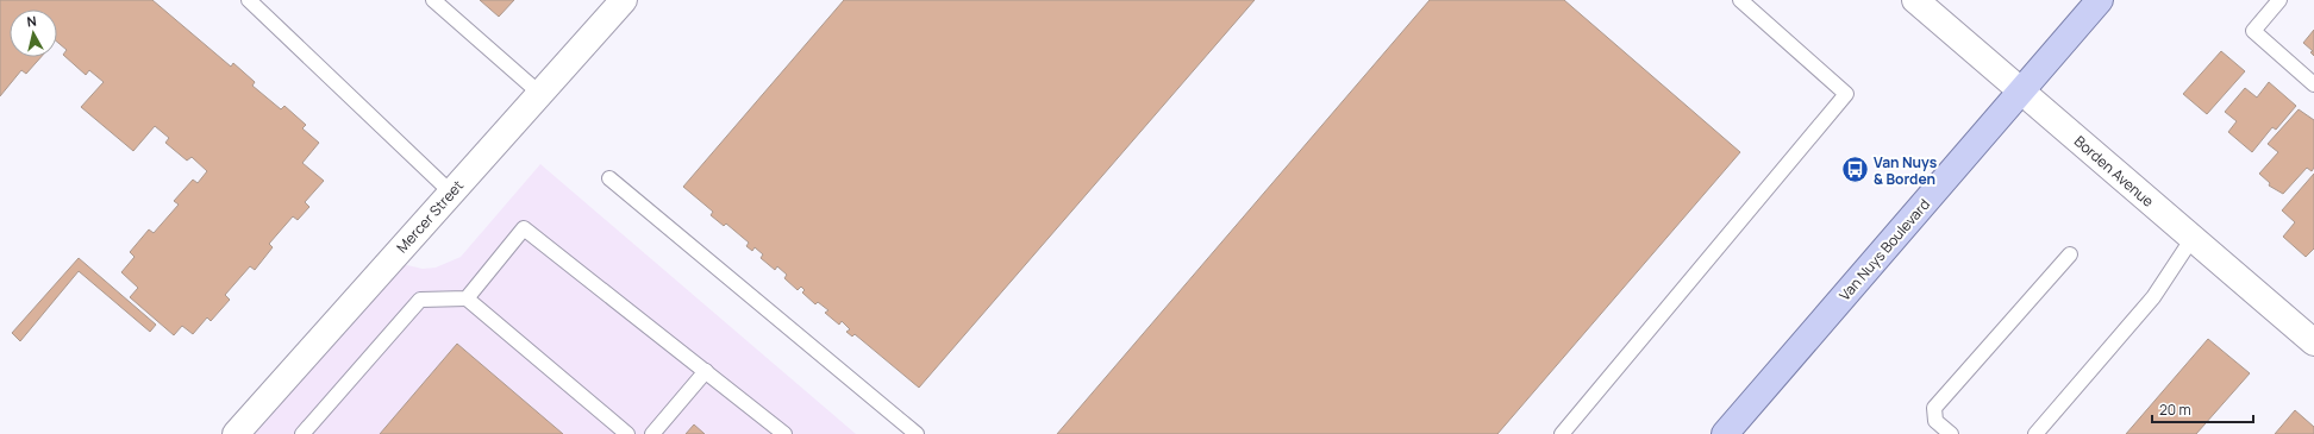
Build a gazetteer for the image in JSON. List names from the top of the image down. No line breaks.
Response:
{"streets":{"main road":["Van Nuys Boulevard"],"street":["Borden Avenue","Mercer Street"]},"crossings":[["Borden Avenue","Van Nuys Boulevard"]],"places":{"bus stop":["Van Nuys & Borden"]},"scale_bar":"20 m","north":"top"}
